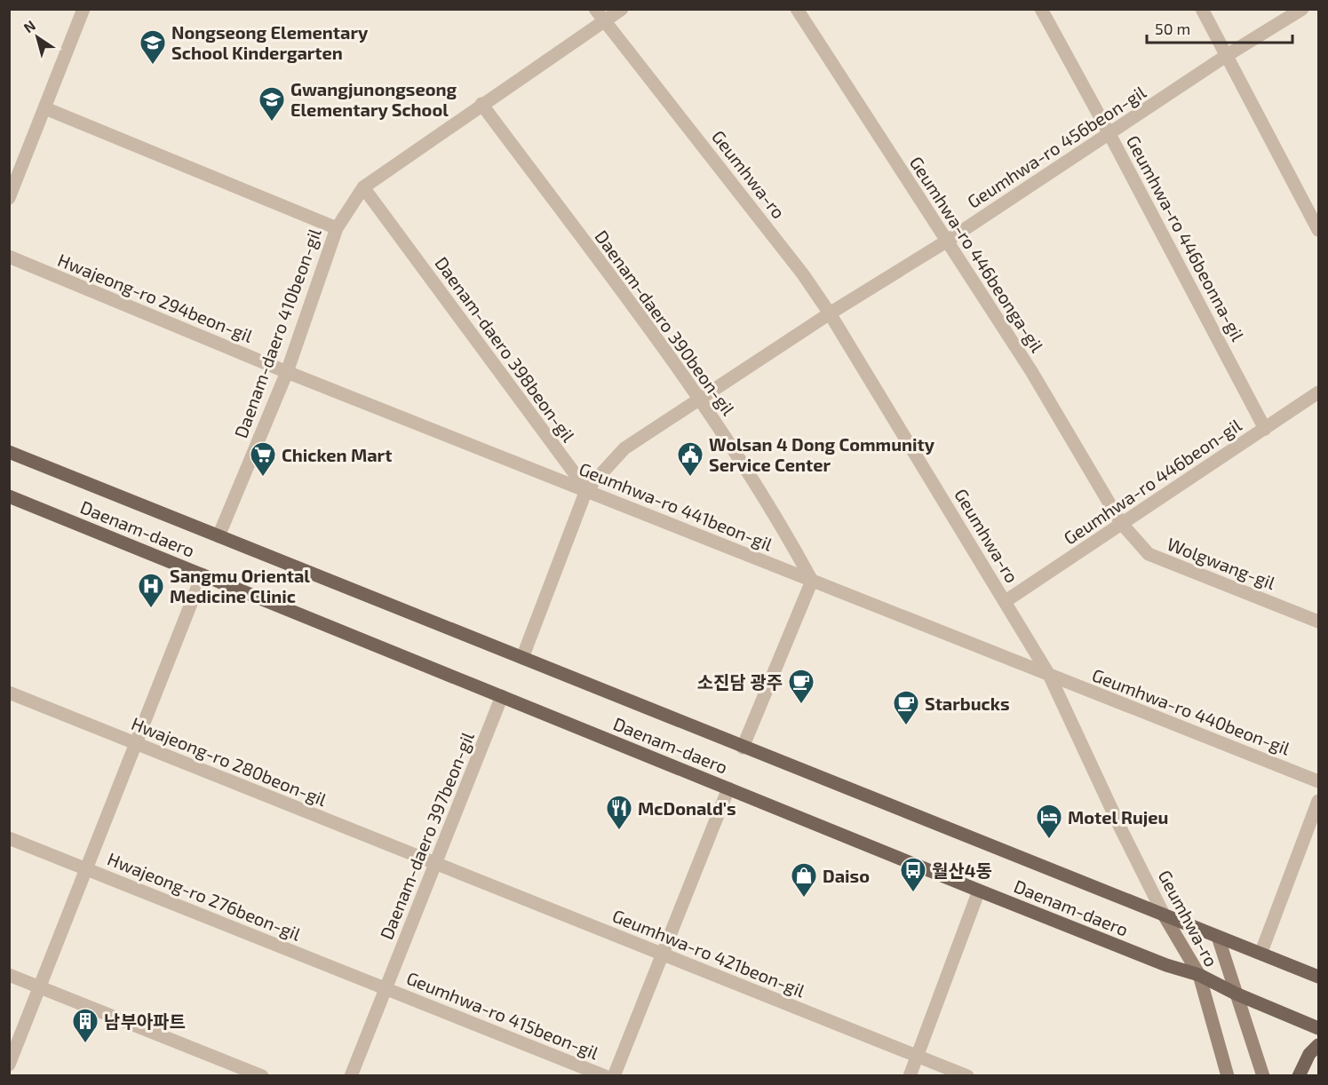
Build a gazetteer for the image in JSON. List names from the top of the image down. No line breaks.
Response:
{"streets":{"main road":["Geumhwa-ro","Daenam-daero"],"street":["Geumhwa-ro 456beon-gil","Geumhwa-ro 446beonna-gil","Geumhwa-ro 446beonga-gil","Hwajeong-ro 294beon-gil","Daenam-daero 390beon-gil","Daenam-daero 410beon-gil","Daenam-daero 398beon-gil","Geumhwa-ro 446beon-gil","Geumhwa-ro 441beon-gil","Wolgwang-gil","Geumhwa-ro 440beon-gil","Hwajeong-ro 280beon-gil","Daenam-daero 397beon-gil","Hwajeong-ro 276beon-gil","Geumhwa-ro 421beon-gil","Geumhwa-ro 415beon-gil"]},"crossings":[["Geumhwa-ro 456beon-gil","Geumhwa-ro"],["Geumhwa-ro 456beon-gil","Geumhwa-ro 446beonna-gil"],["Geumhwa-ro 456beon-gil","Geumhwa-ro 446beonga-gil"],["Geumhwa-ro 456beon-gil","Daenam-daero 390beon-gil"],["Geumhwa-ro 456beon-gil","Daenam-daero 398beon-gil"],["Geumhwa-ro 456beon-gil","Geumhwa-ro 441beon-gil"],["Geumhwa-ro","Geumhwa-ro 446beon-gil"],["Geumhwa-ro","Geumhwa-ro 441beon-gil"],["Geumhwa-ro","Daenam-daero"],["Geumhwa-ro","Geumhwa-ro 440beon-gil"],["Geumhwa-ro 446beonna-gil","Geumhwa-ro 446beon-gil"],["Geumhwa-ro 446beonga-gil","Geumhwa-ro 446beon-gil"],["Geumhwa-ro 446beonga-gil","Wolgwang-gil"],["Hwajeong-ro 294beon-gil","Daenam-daero 410beon-gil"],["Hwajeong-ro 294beon-gil","Geumhwa-ro 441beon-gil"],["Daenam-daero 390beon-gil","Geumhwa-ro 441beon-gil"],["Daenam-daero 410beon-gil","Geumhwa-ro 441beon-gil"],["Daenam-daero 410beon-gil","Daenam-daero"],["Daenam-daero 398beon-gil","Geumhwa-ro 441beon-gil"],["Geumhwa-ro 446beon-gil","Wolgwang-gil"],["Geumhwa-ro 441beon-gil","Geumhwa-ro 440beon-gil"],["Daenam-daero","Daenam-daero 397beon-gil"],["Hwajeong-ro 280beon-gil","Daenam-daero 397beon-gil"],["Hwajeong-ro 280beon-gil","Geumhwa-ro 421beon-gil"],["Daenam-daero 397beon-gil","Hwajeong-ro 276beon-gil"],["Daenam-daero 397beon-gil","Geumhwa-ro 421beon-gil"],["Daenam-daero 397beon-gil","Geumhwa-ro 415beon-gil"],["Hwajeong-ro 276beon-gil","Geumhwa-ro 415beon-gil"]],"places":{"school or university":["Nongseong Elementary School Kindergarten","Gwangjunongseong Elementary School"],"supermarket":["Chicken Mart"],"public building":["Wolsan 4 Dong Community Service Center"],"hospital":["Sangmu Oriental Medicine Clinic"],"cafe":["소진담 광주","Starbucks"],"restaurant":["McDonald's"],"hotel":["Motel Rujeu"],"bus stop":["월산4동"],"shop":["Daiso"],"building":["남부아파트"]},"scale_bar":"50 m","north":"top left"}
